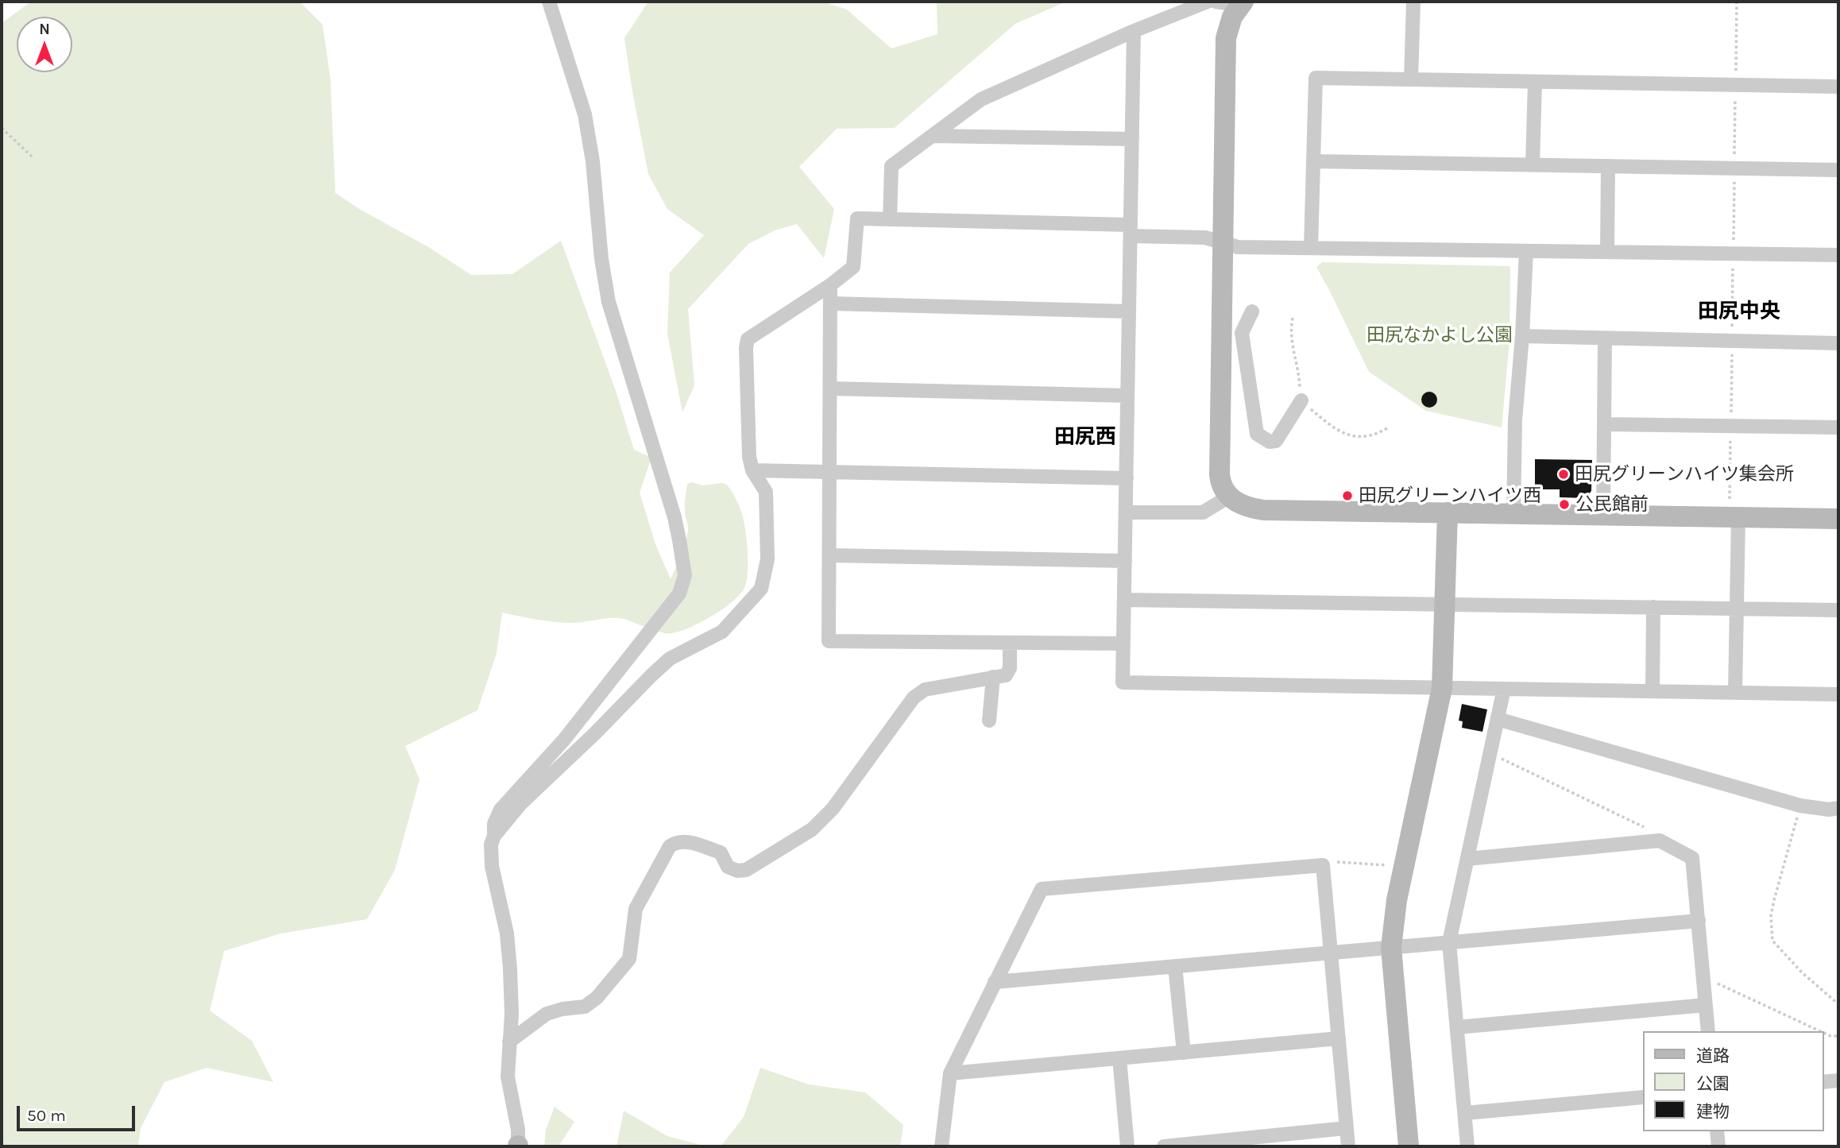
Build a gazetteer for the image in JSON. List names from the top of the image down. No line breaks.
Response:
{"districts":["田尻中央","田尻西"],"parks":["田尻なかよし公園"],"places":["田尻グリーンハイツ集会所","田尻グリーンハイツ西","公民館前"],"legend":["道路","公園","建物"],"scale_bar":"50 m","north":"top"}
